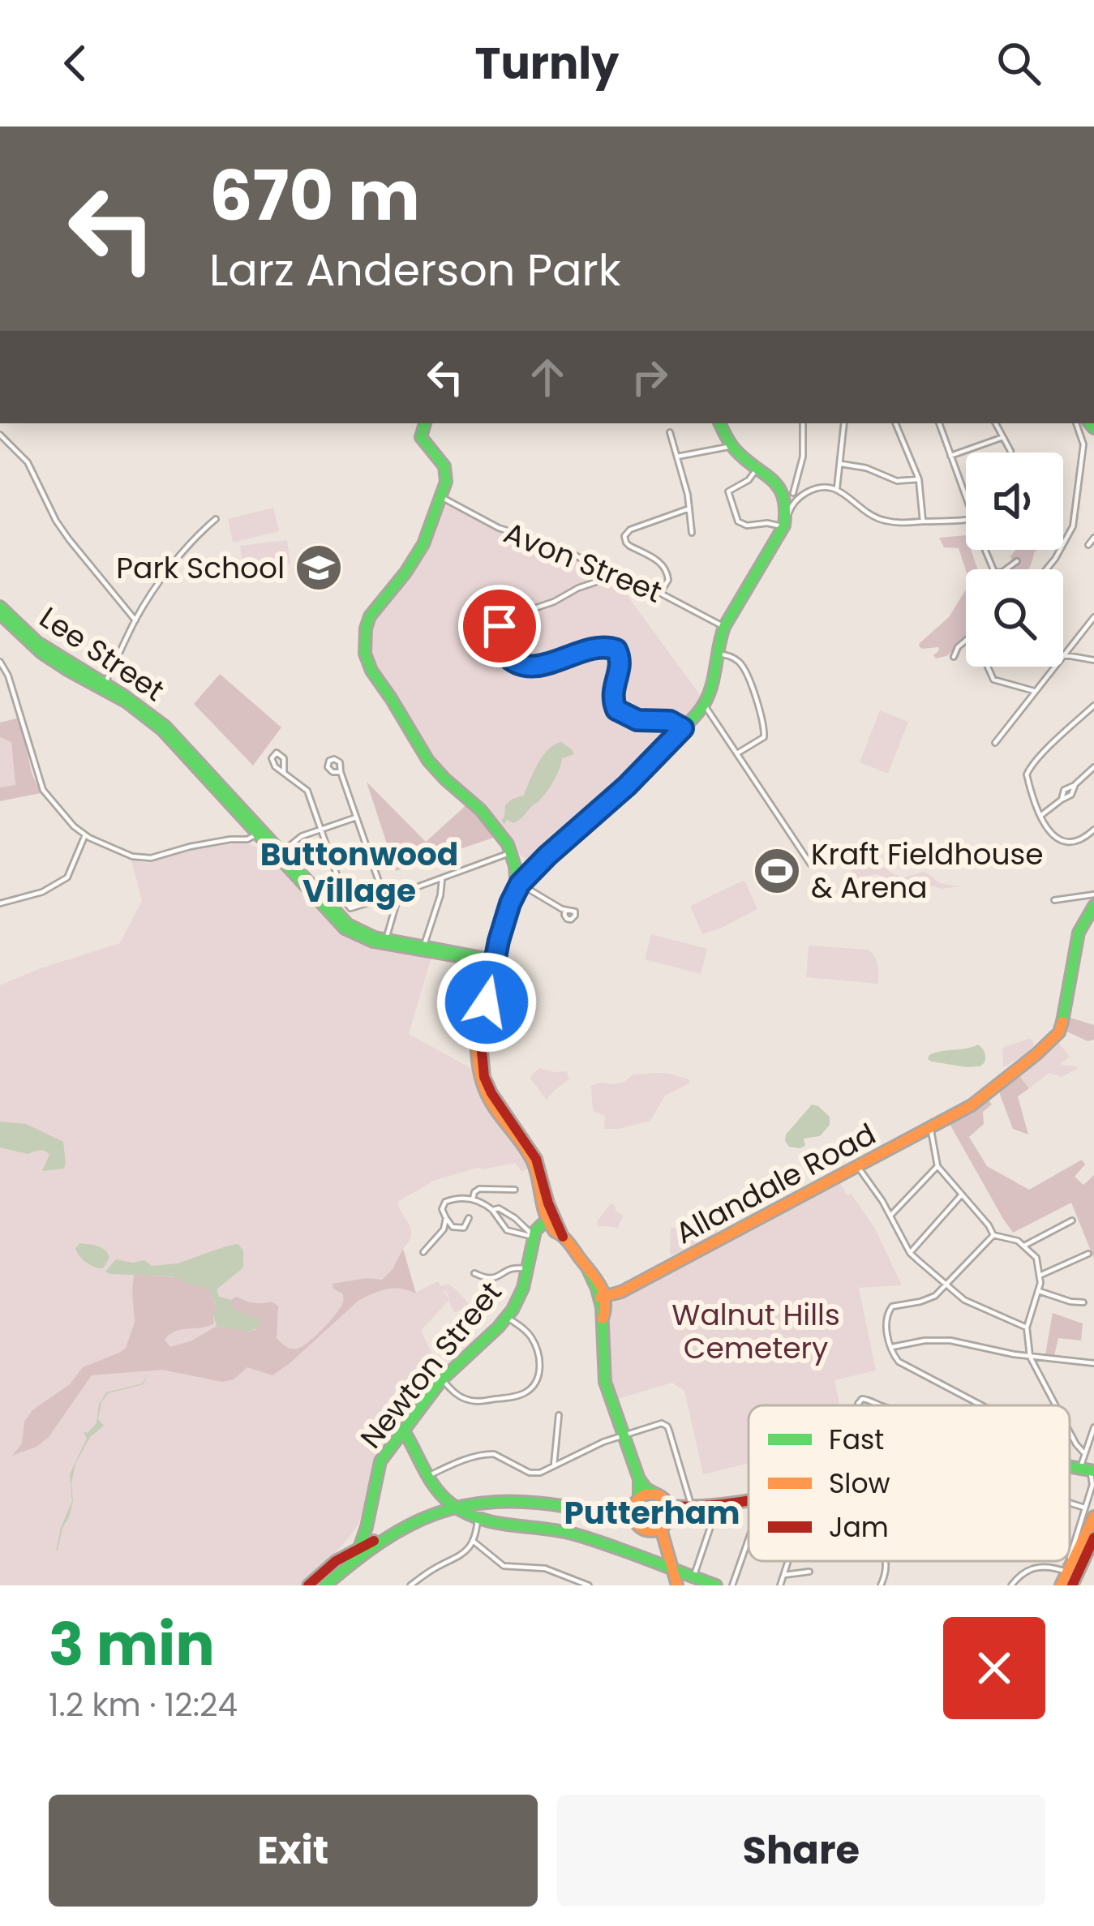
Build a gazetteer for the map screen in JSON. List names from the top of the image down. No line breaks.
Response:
{"streets":{"main road":["Lee Street","Allandale Road","Newton Street"],"street":["Avon Street"]},"districts":["Buttonwood Village","Putterham"],"parks":["Walnut Hills Cemetery"],"places":{"school or university":["Park School"],"sports":["Kraft Fieldhouse & Arena"]},"legend":["Fast","Slow","Jam"],"page":{"header":"Turnly","turn":["670 m","Larz Anderson Park"],"heading":["3 min","1.2 km · 12:24"],"buttons":["Exit","Share"]}}
